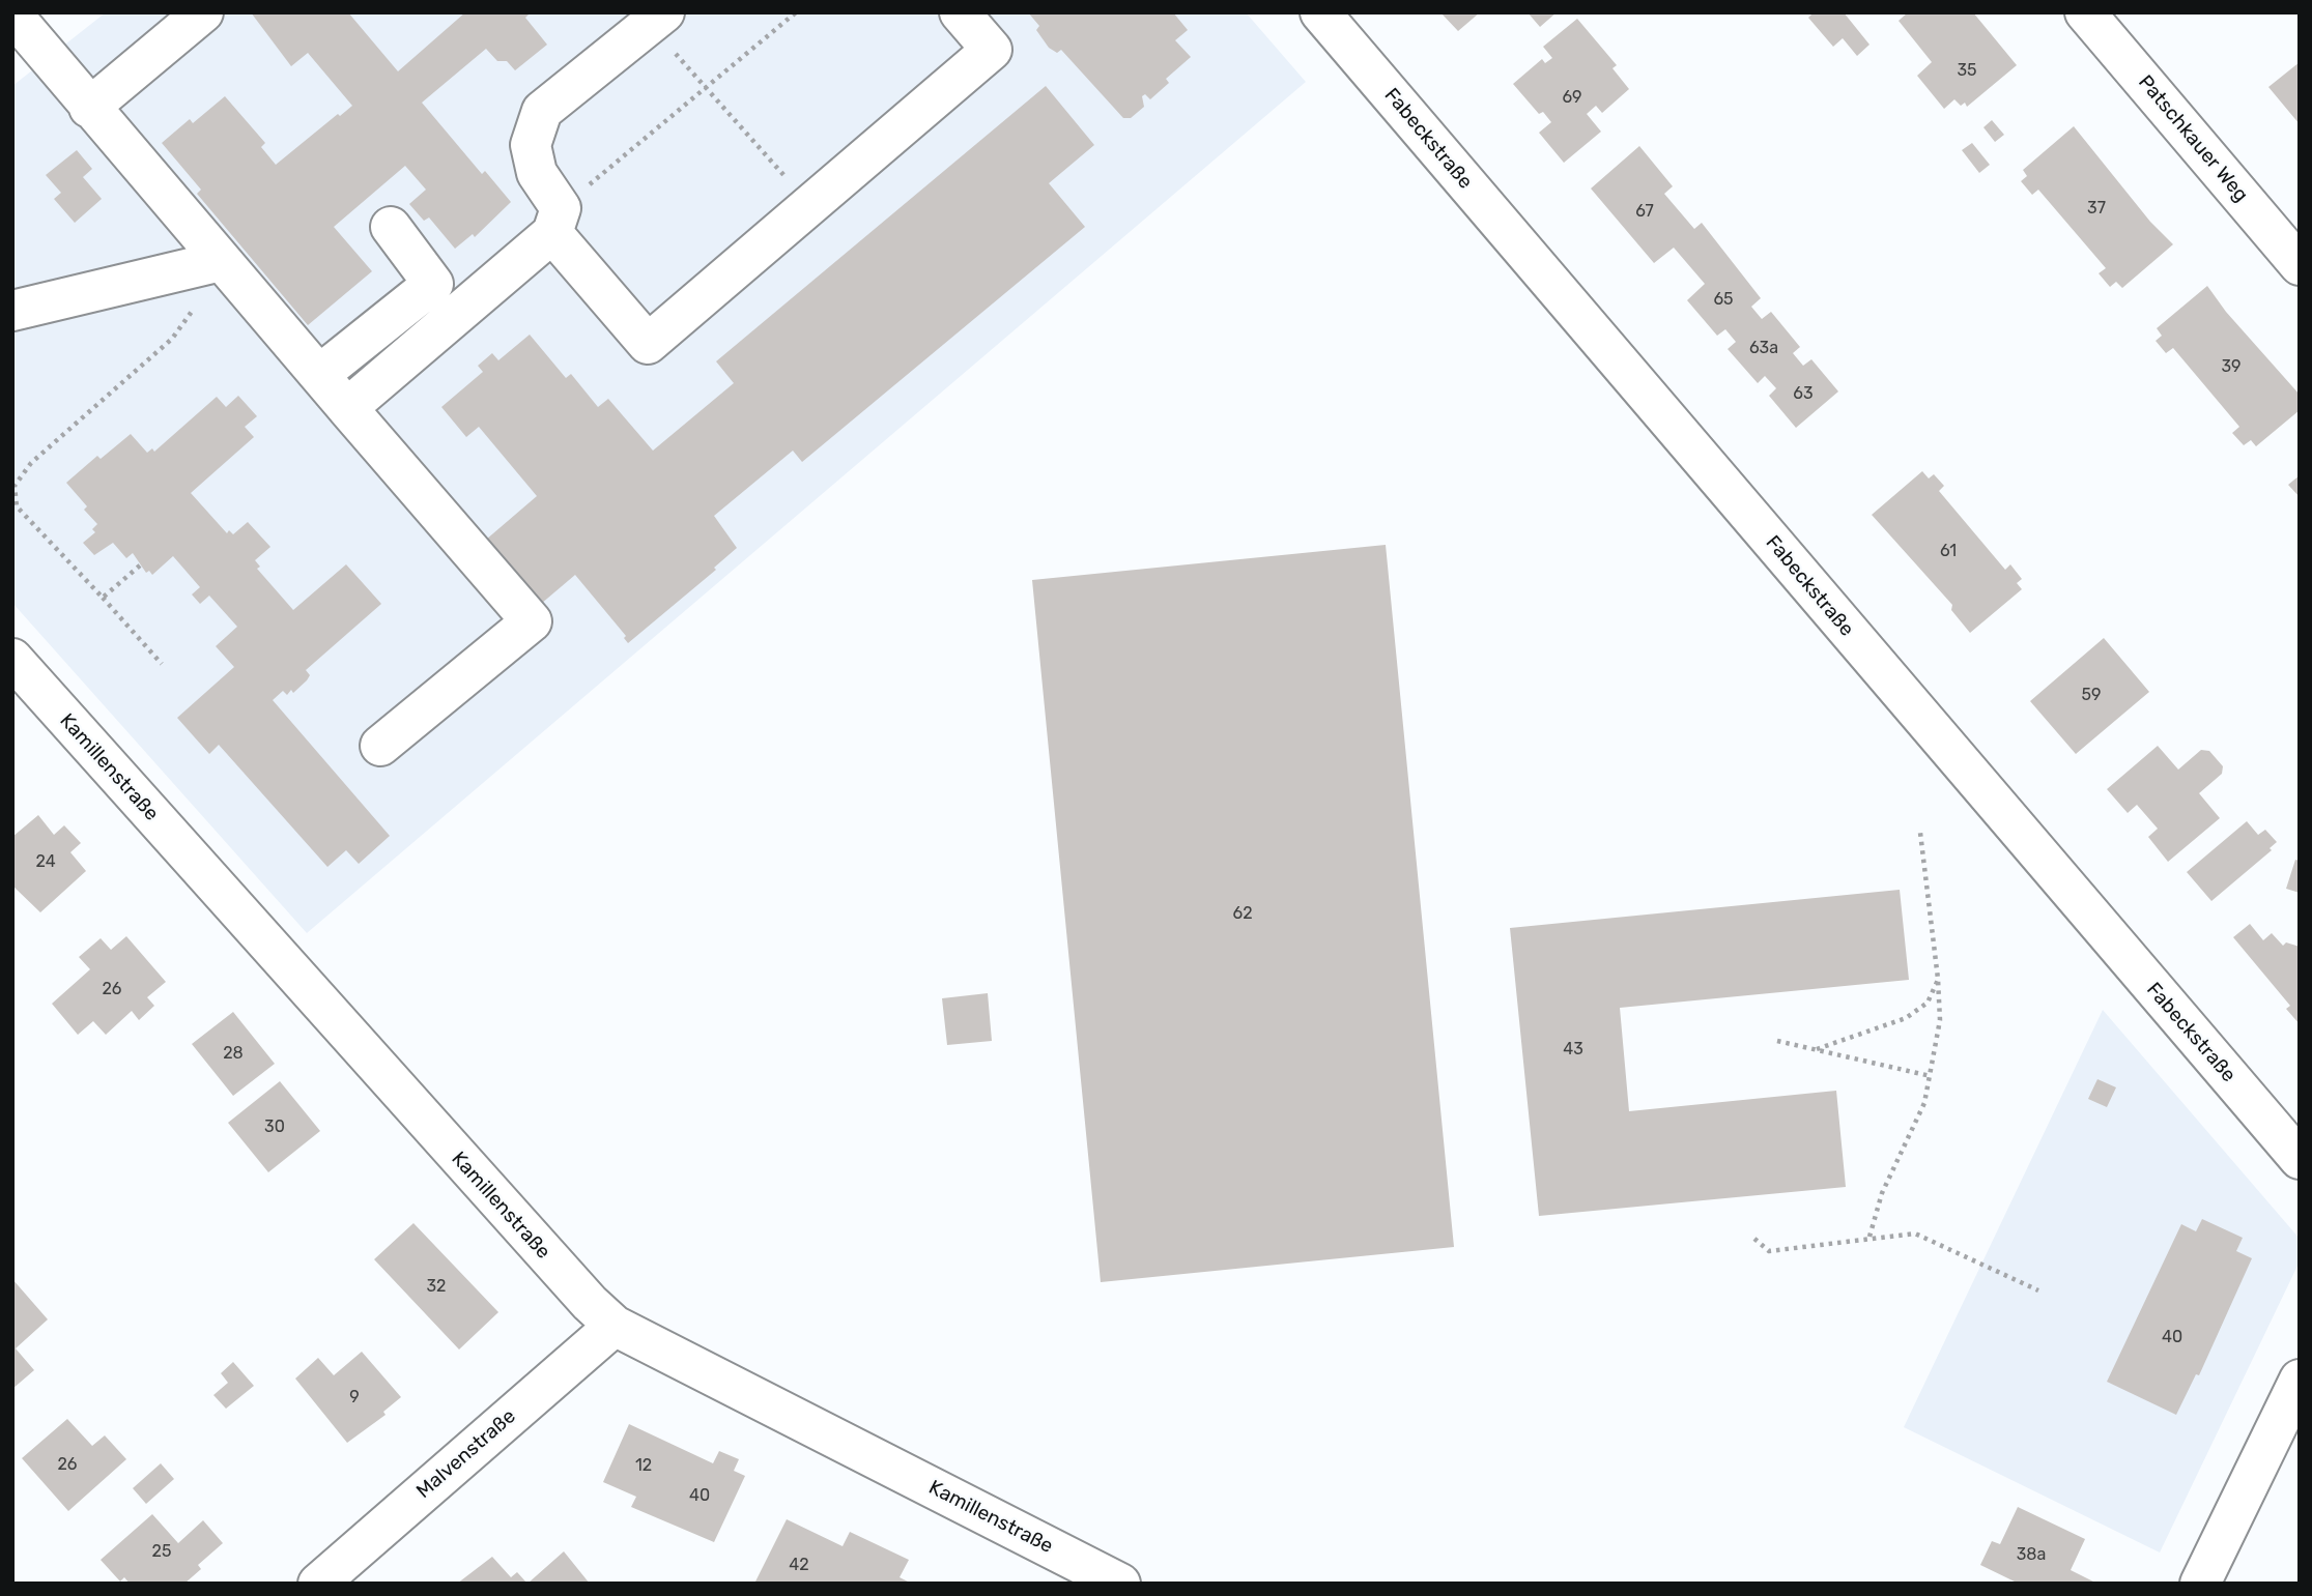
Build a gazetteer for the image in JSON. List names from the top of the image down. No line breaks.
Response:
{"streets":{"street":["Fabeckstraße","Patschkauer Weg","Kamillenstraße","Malvenstraße"]},"crossings":[["Kamillenstraße","Malvenstraße"]],"house_numbers":["35","69","37","67","65","63a","39","63","61","59","24","62","26","43","28","30","32","40","9","26","12","40","25","38a","42"]}
